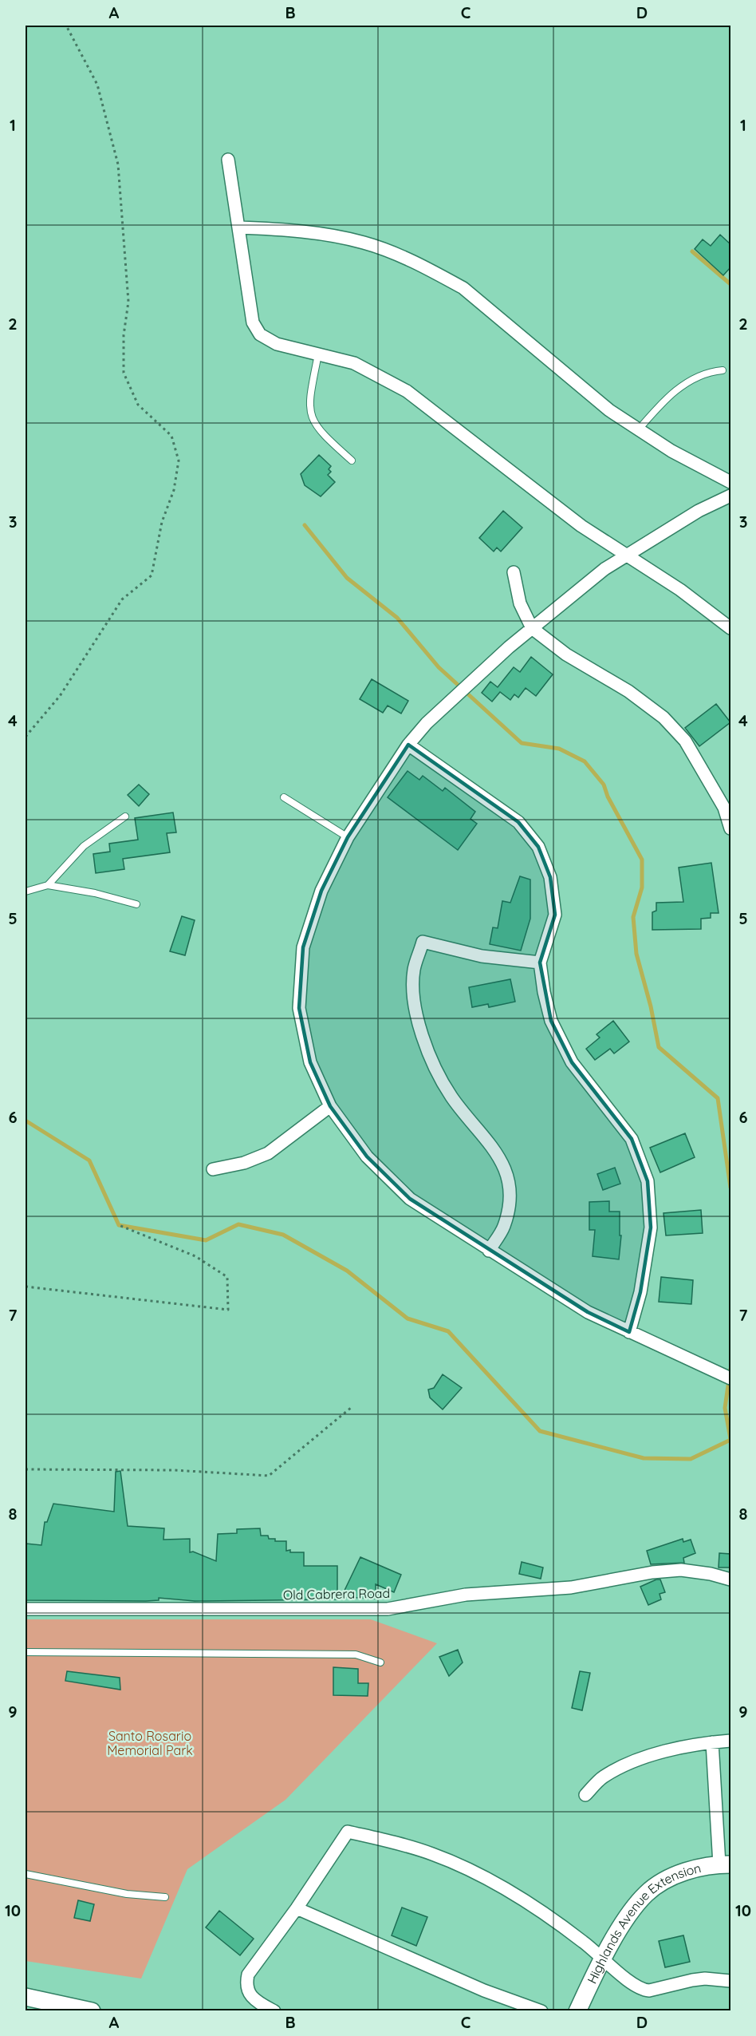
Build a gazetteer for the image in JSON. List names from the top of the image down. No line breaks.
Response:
{"streets":{"street":["Old Cabrera Road","Highlands Avenue Extension"]},"parks":["Santo Rosario Memorial Park"],"grid":{"columns":["A","B","C","D"],"rows":["1","2","3","4","5","6","7","8","9","10"]}}
